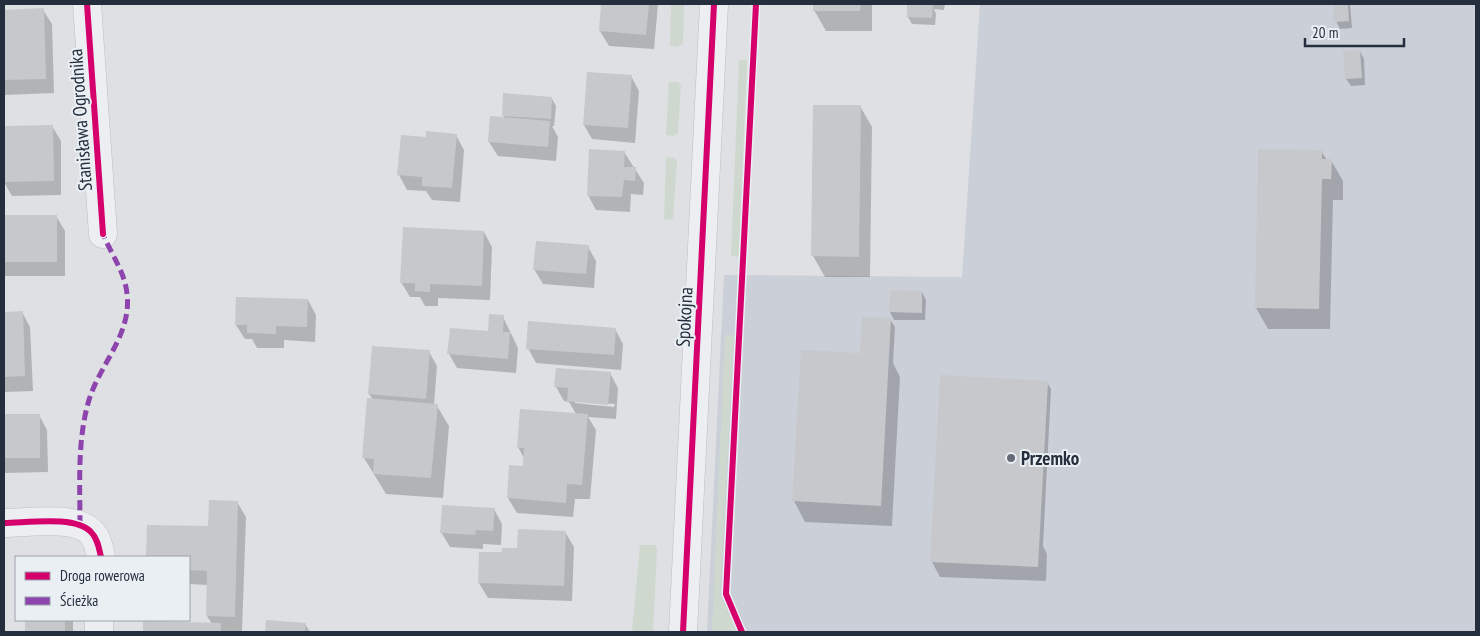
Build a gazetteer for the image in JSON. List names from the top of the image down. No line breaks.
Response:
{"streets":{"street":["Stanisława Ogrodnika","Spokojna"]},"places":["Przemko"],"legend":["Droga rowerowa","Ścieżka"],"scale_bar":"20 m"}
